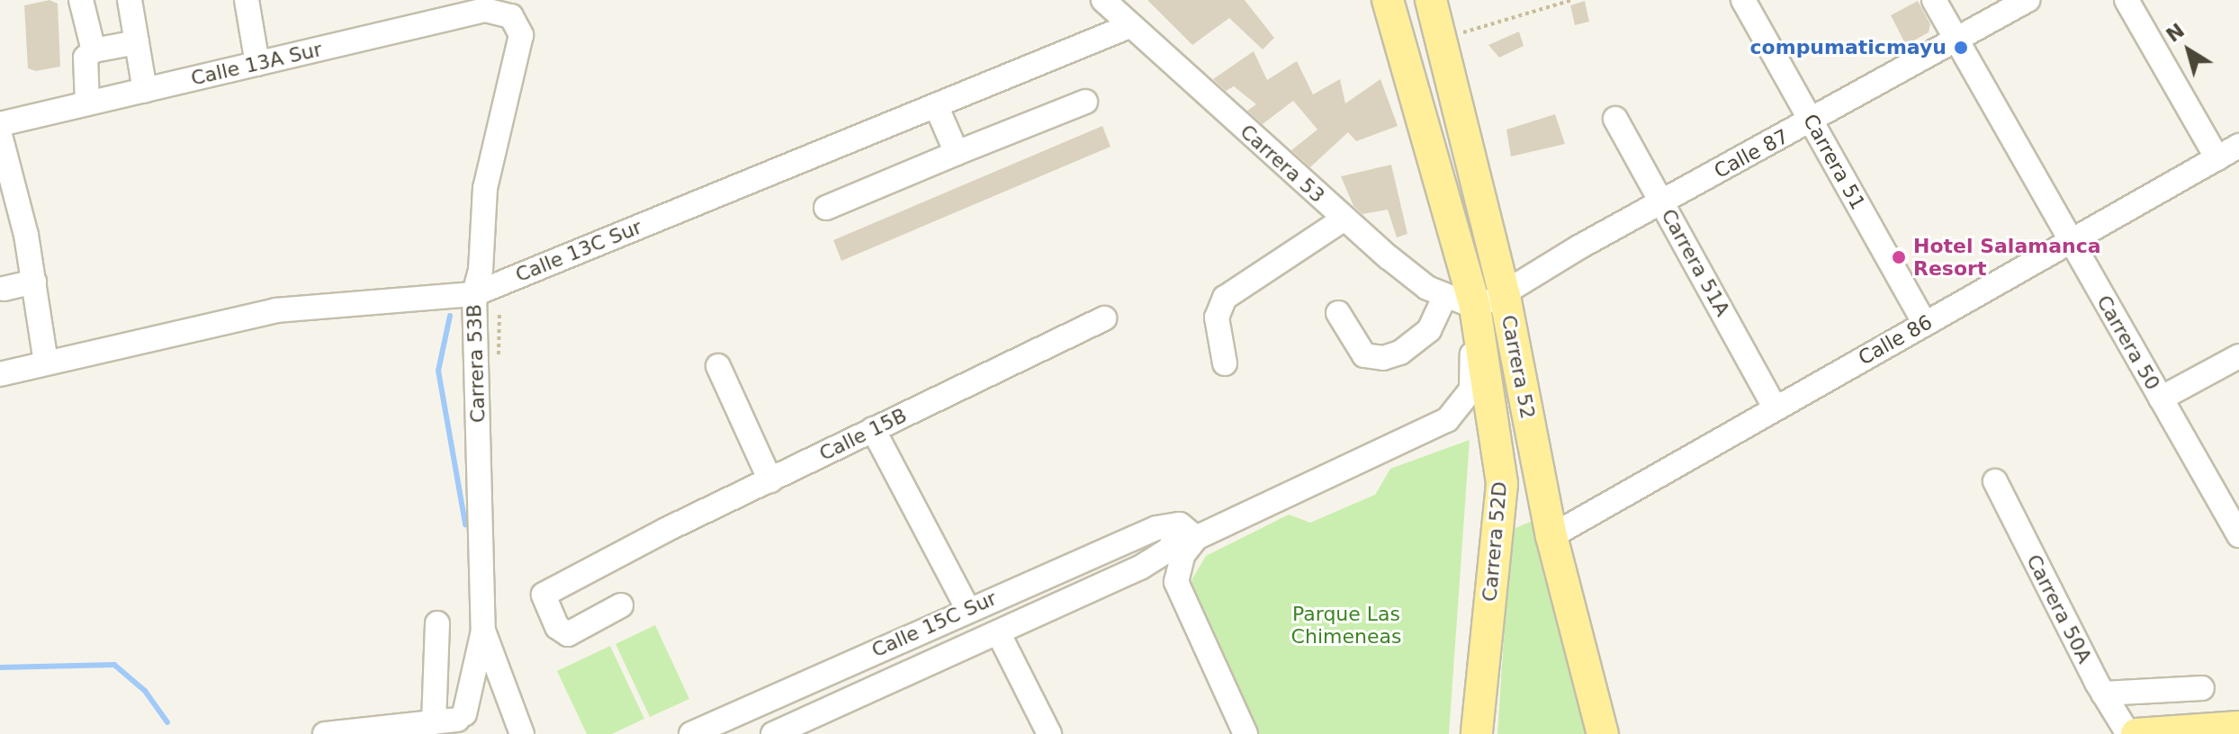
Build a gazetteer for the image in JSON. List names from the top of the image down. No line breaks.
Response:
{"streets":{"main road":["Carrera 52","Carrera 52D"],"street":["Calle 13A Sur","Calle 87","Carrera 51","Carrera 53","Calle 13C Sur","Carrera 51A","Calle 86","Carrera 50","Carrera 53B","Calle 15B","Carrera 50A","Calle 15C Sur"]},"crossings":[["Calle 13A Sur","Carrera 53B"],["Calle 87","Carrera 51"],["Calle 87","Carrera 53"],["Calle 87","Carrera 51A"],["Calle 87","Carrera 50"],["Calle 87","Carrera 52"],["Calle 87","Carrera 52D"],["Calle 87","Calle 15C Sur"],["Carrera 51","Calle 86"],["Carrera 53","Calle 13C Sur"],["Carrera 53","Carrera 52"],["Carrera 53","Carrera 52D"],["Carrera 53","Calle 15C Sur"],["Calle 13C Sur","Carrera 53B"],["Carrera 51A","Calle 86"],["Calle 86","Carrera 50"],["Calle 86","Carrera 52"],["Carrera 52","Carrera 52D"],["Carrera 52","Calle 15C Sur"],["Carrera 52D","Calle 15C Sur"]],"parks":["Parque Las Chimeneas"],"places":["compumaticmayu","Hotel Salamanca Resort"],"north":"top left"}
